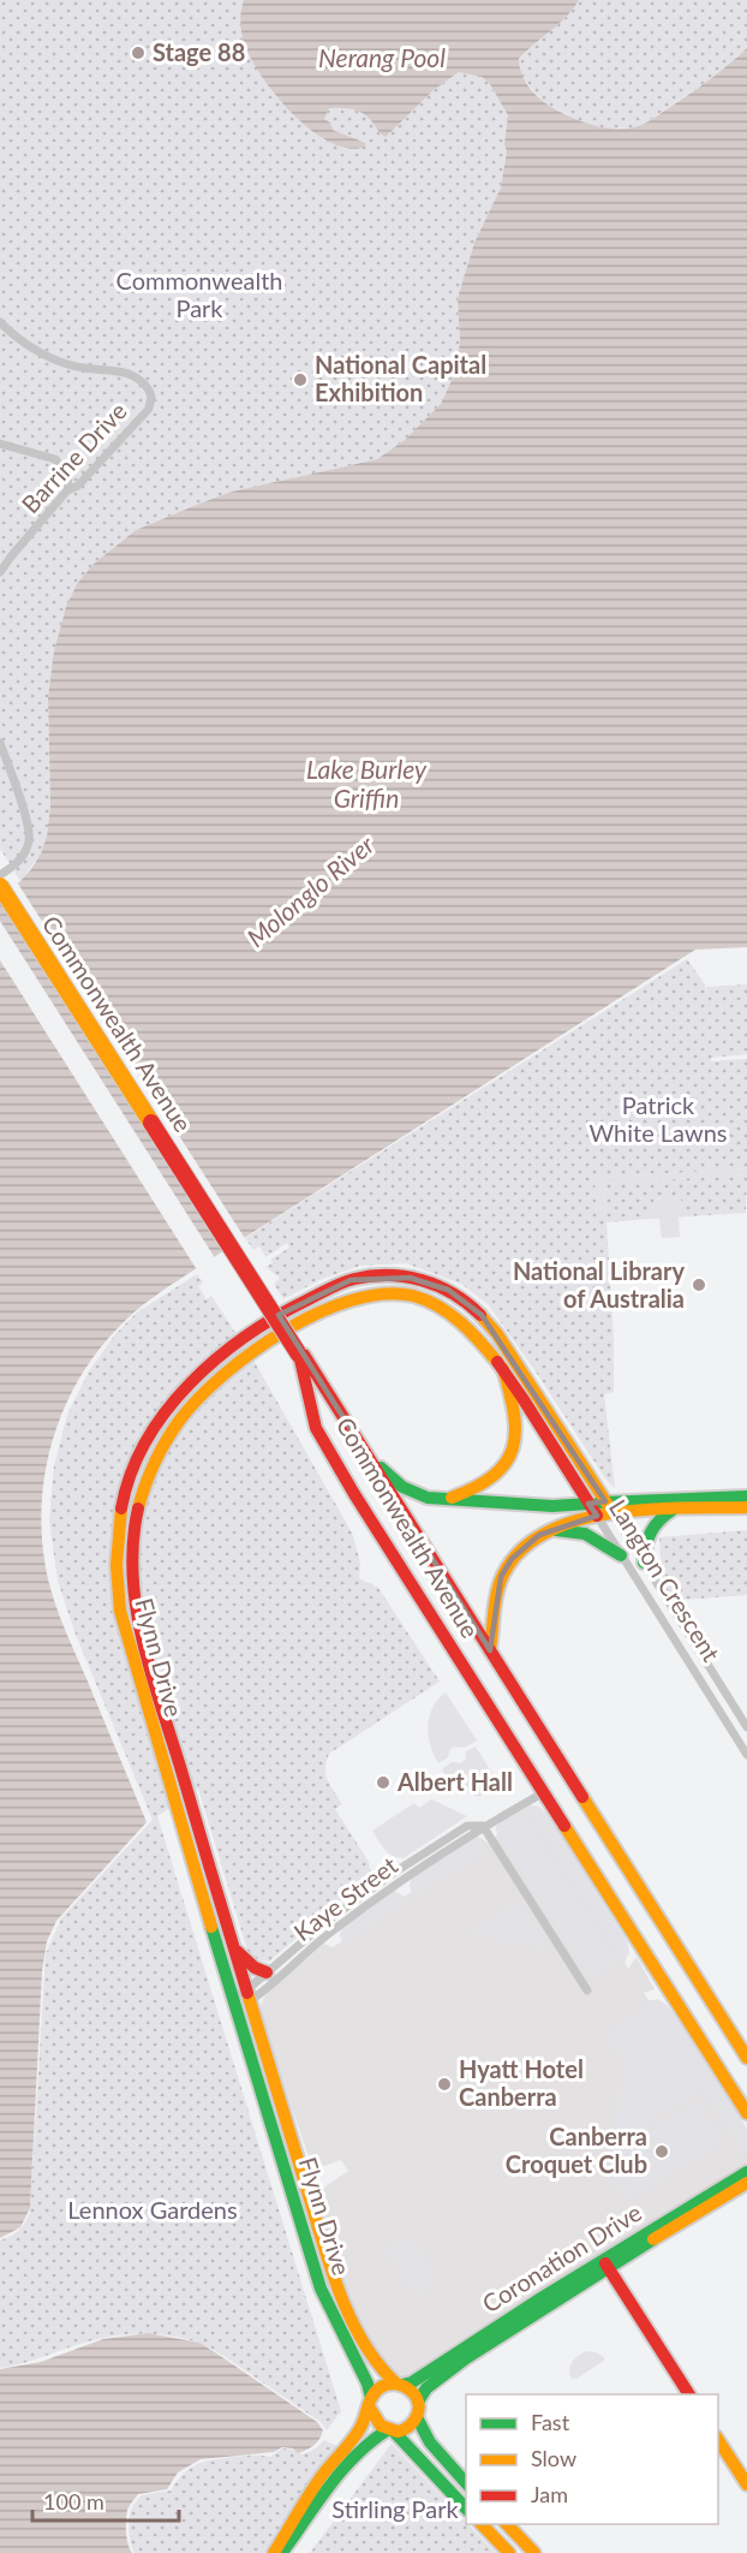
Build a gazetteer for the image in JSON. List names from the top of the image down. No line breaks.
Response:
{"streets":{"main road":["Commonwealth Avenue","Flynn Drive","Coronation Drive"],"street":["Barrine Drive","Langton Crescent","Kaye Street"]},"crossings":[["Commonwealth Avenue","Kaye Street"],["Langton Crescent","Flynn Drive"],["Flynn Drive","Kaye Street"],["Flynn Drive","Coronation Drive"]],"water":["Nerang Pool","Lake Burley Griffin","Molonglo River"],"parks":["Commonwealth Park","Patrick White Lawns","Lennox Gardens","Stirling Park"],"places":["Stage 88","National Capital Exhibition","National Library of Australia","Albert Hall","Hyatt Hotel Canberra","Canberra Croquet Club"],"legend":["Fast","Slow","Jam"],"scale_bar":"100 m"}
